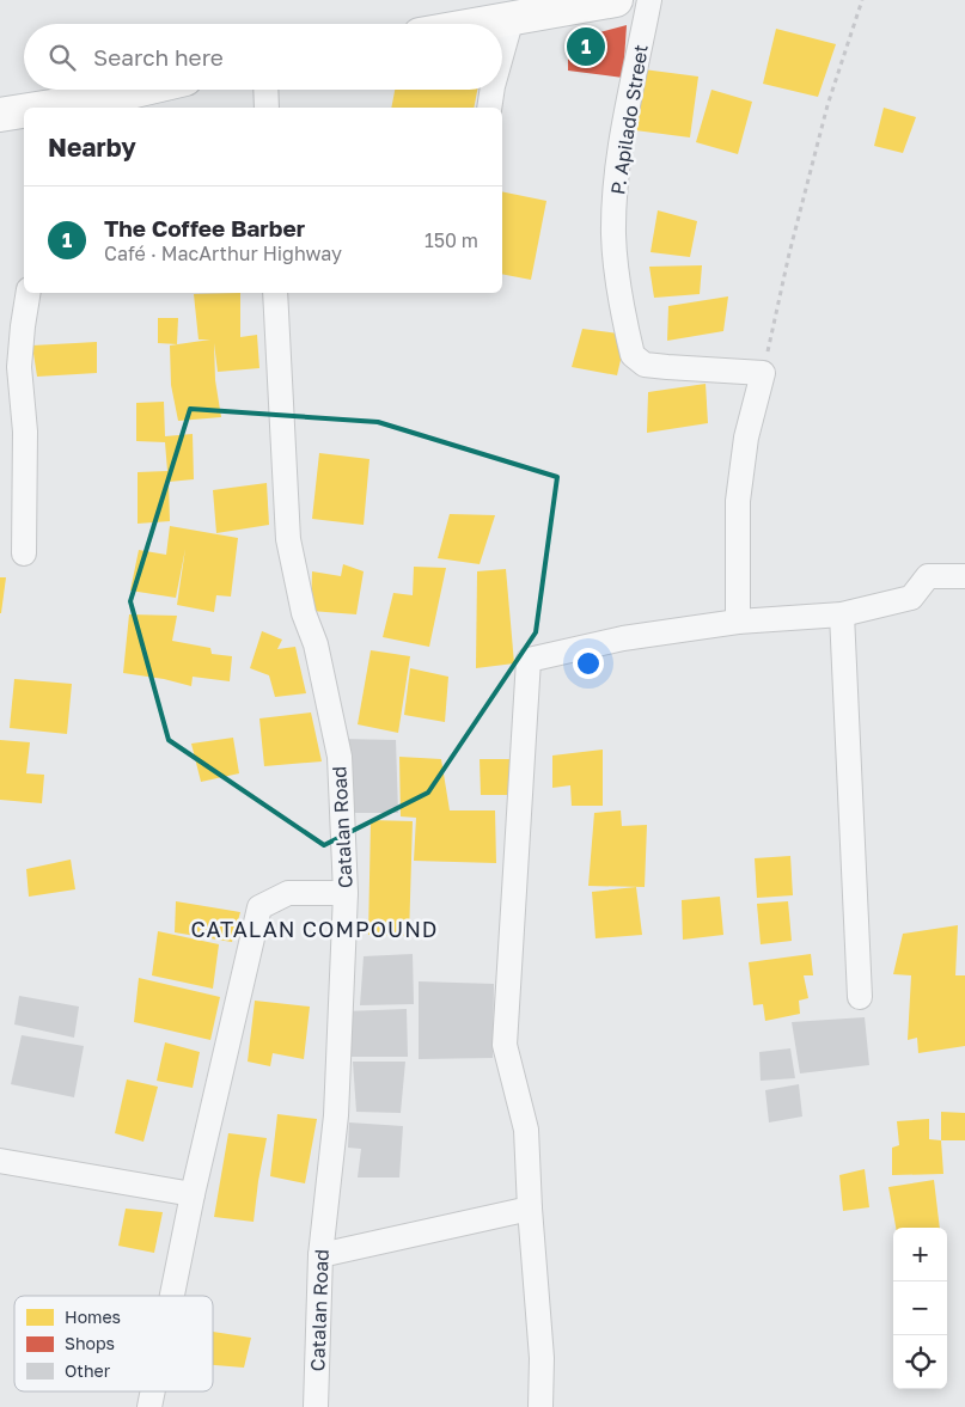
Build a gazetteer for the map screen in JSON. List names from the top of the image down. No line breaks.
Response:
{"streets":{"street":["P. Apilado Street","Catalan Road"]},"districts":["CATALAN COMPOUND"],"legend":["Homes","Shops","Other"],"page":{"search":"Search here","pins":"1","heading":"Nearby","list":[{"mark":"1","name":"The Coffee Barber","note":"Café · MacArthur Highway","value":"150 m"}],"map_buttons":["+","−"]}}
